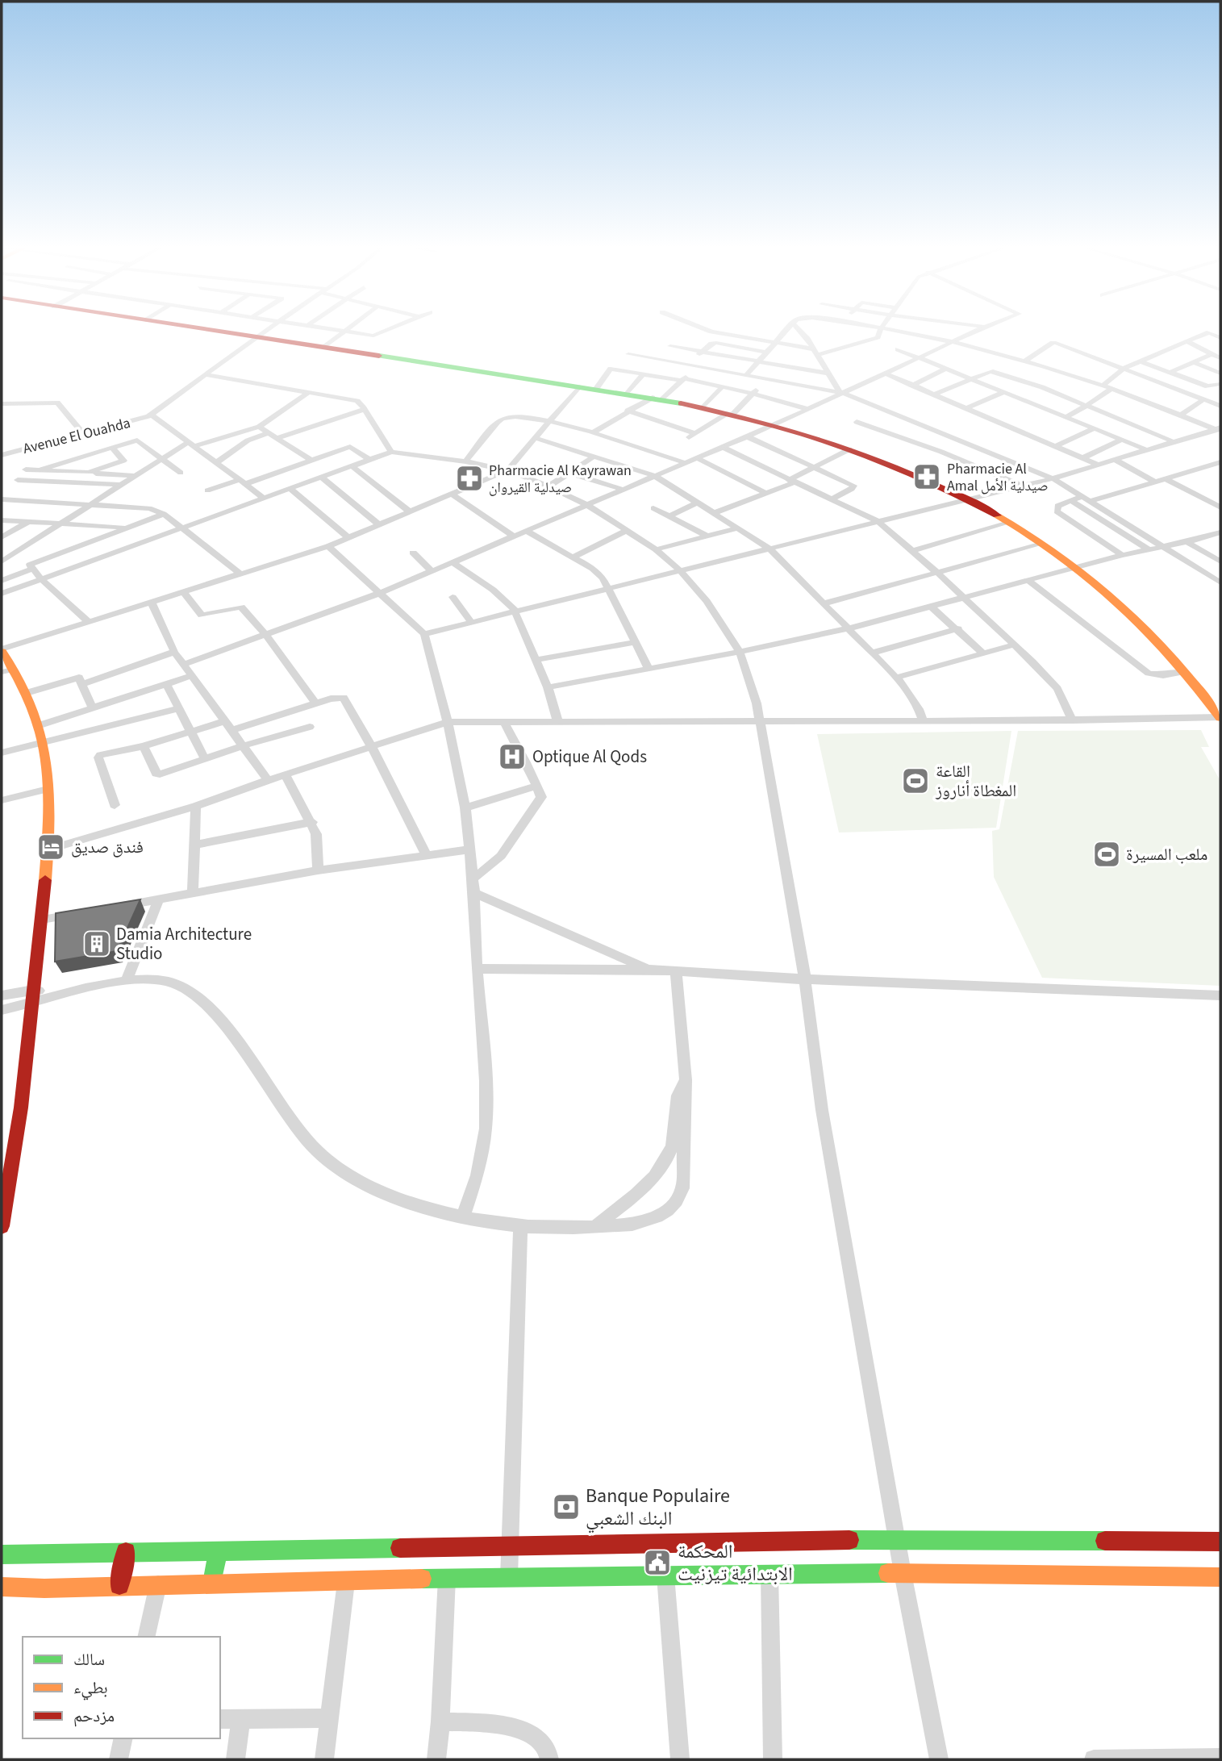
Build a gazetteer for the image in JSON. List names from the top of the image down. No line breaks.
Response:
{"streets":{"street":["Avenue El Ouahda"]},"places":{"pharmacy":["Pharmacie Al Amal صيدلية الأمل","Pharmacie Al Kayrawan صيدلية القيروان"],"hospital":["Optique Al Qods"],"sports":["القاعة المغطاة أناروز","ملعب المسيرة"],"hotel":["فندق صديق"],"building":["Damia Architecture Studio"],"bank":["Banque Populaire البنك الشعبي"],"public building":["المحكمة الابتدائية تيزنيت"]},"legend":["سالك","بطيء","مزدحم"]}
